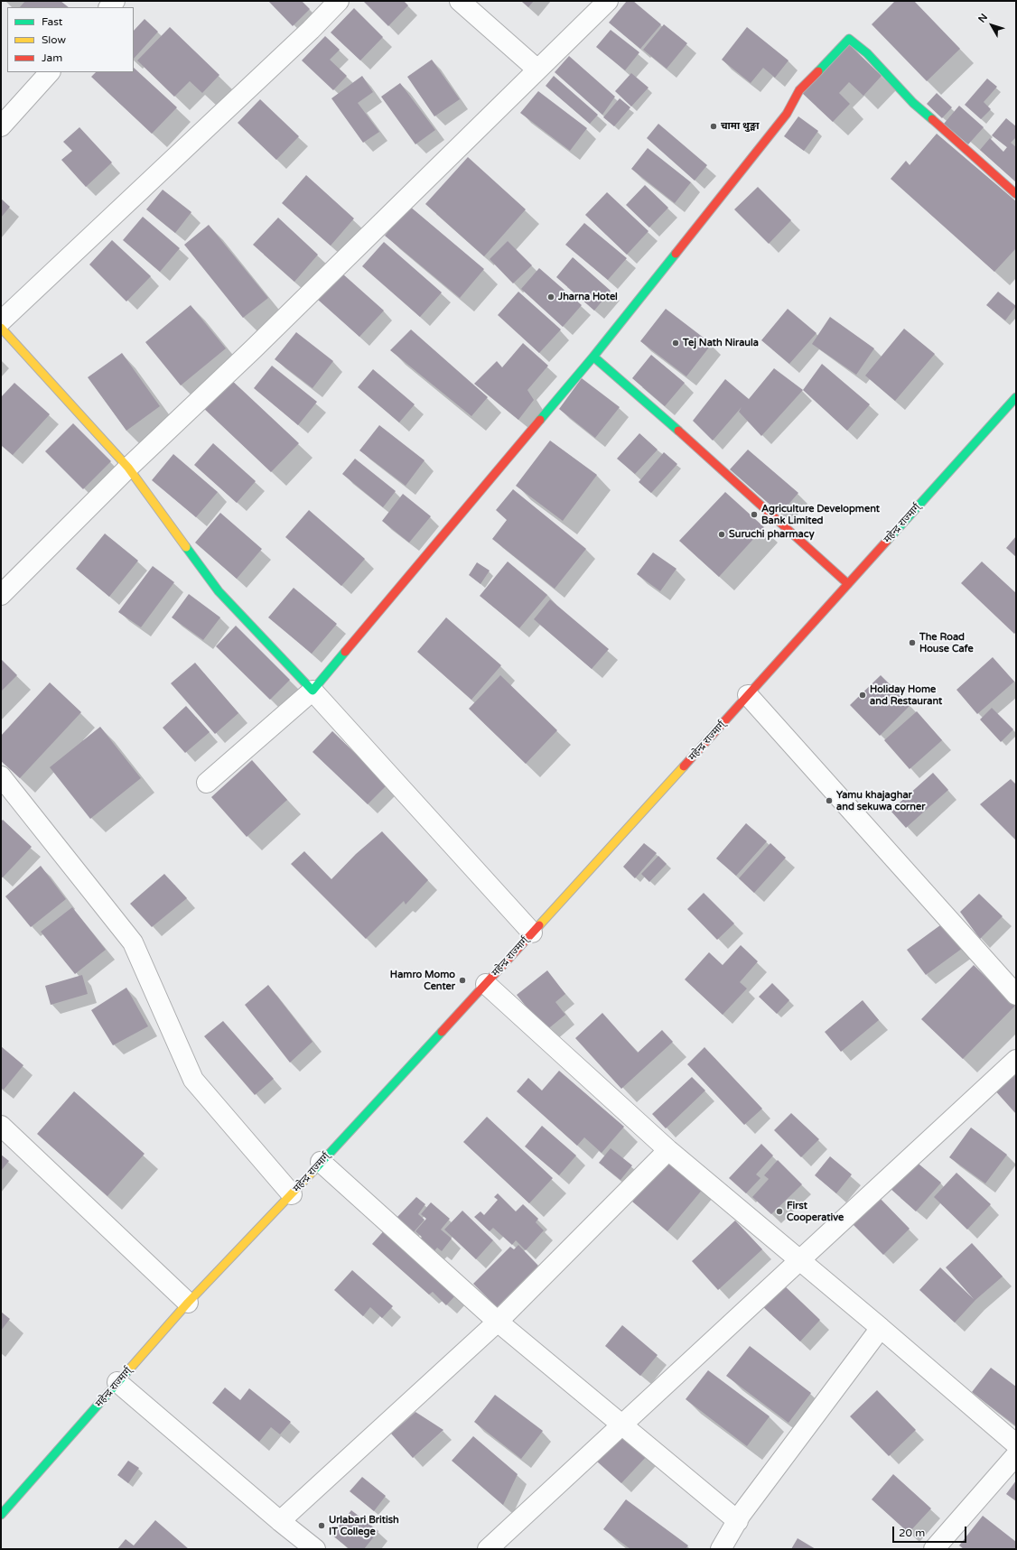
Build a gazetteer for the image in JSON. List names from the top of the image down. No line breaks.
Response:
{"streets":{"main road":["महेन्द्र राज्मार्ग्"]},"places":["चामा थुङ्मा","Jharna Hotel","Tej Nath Niraula","Agriculture Development Bank Limited","Suruchi pharmacy","The Road House Cafe","Holiday Home and Restaurant","Yamu khajaghar and sekuwa corner","Hamro Momo Center","First Cooperative","Urlabari British IT College"],"legend":["Fast","Slow","Jam"],"scale_bar":"20 m","north":"top left"}
